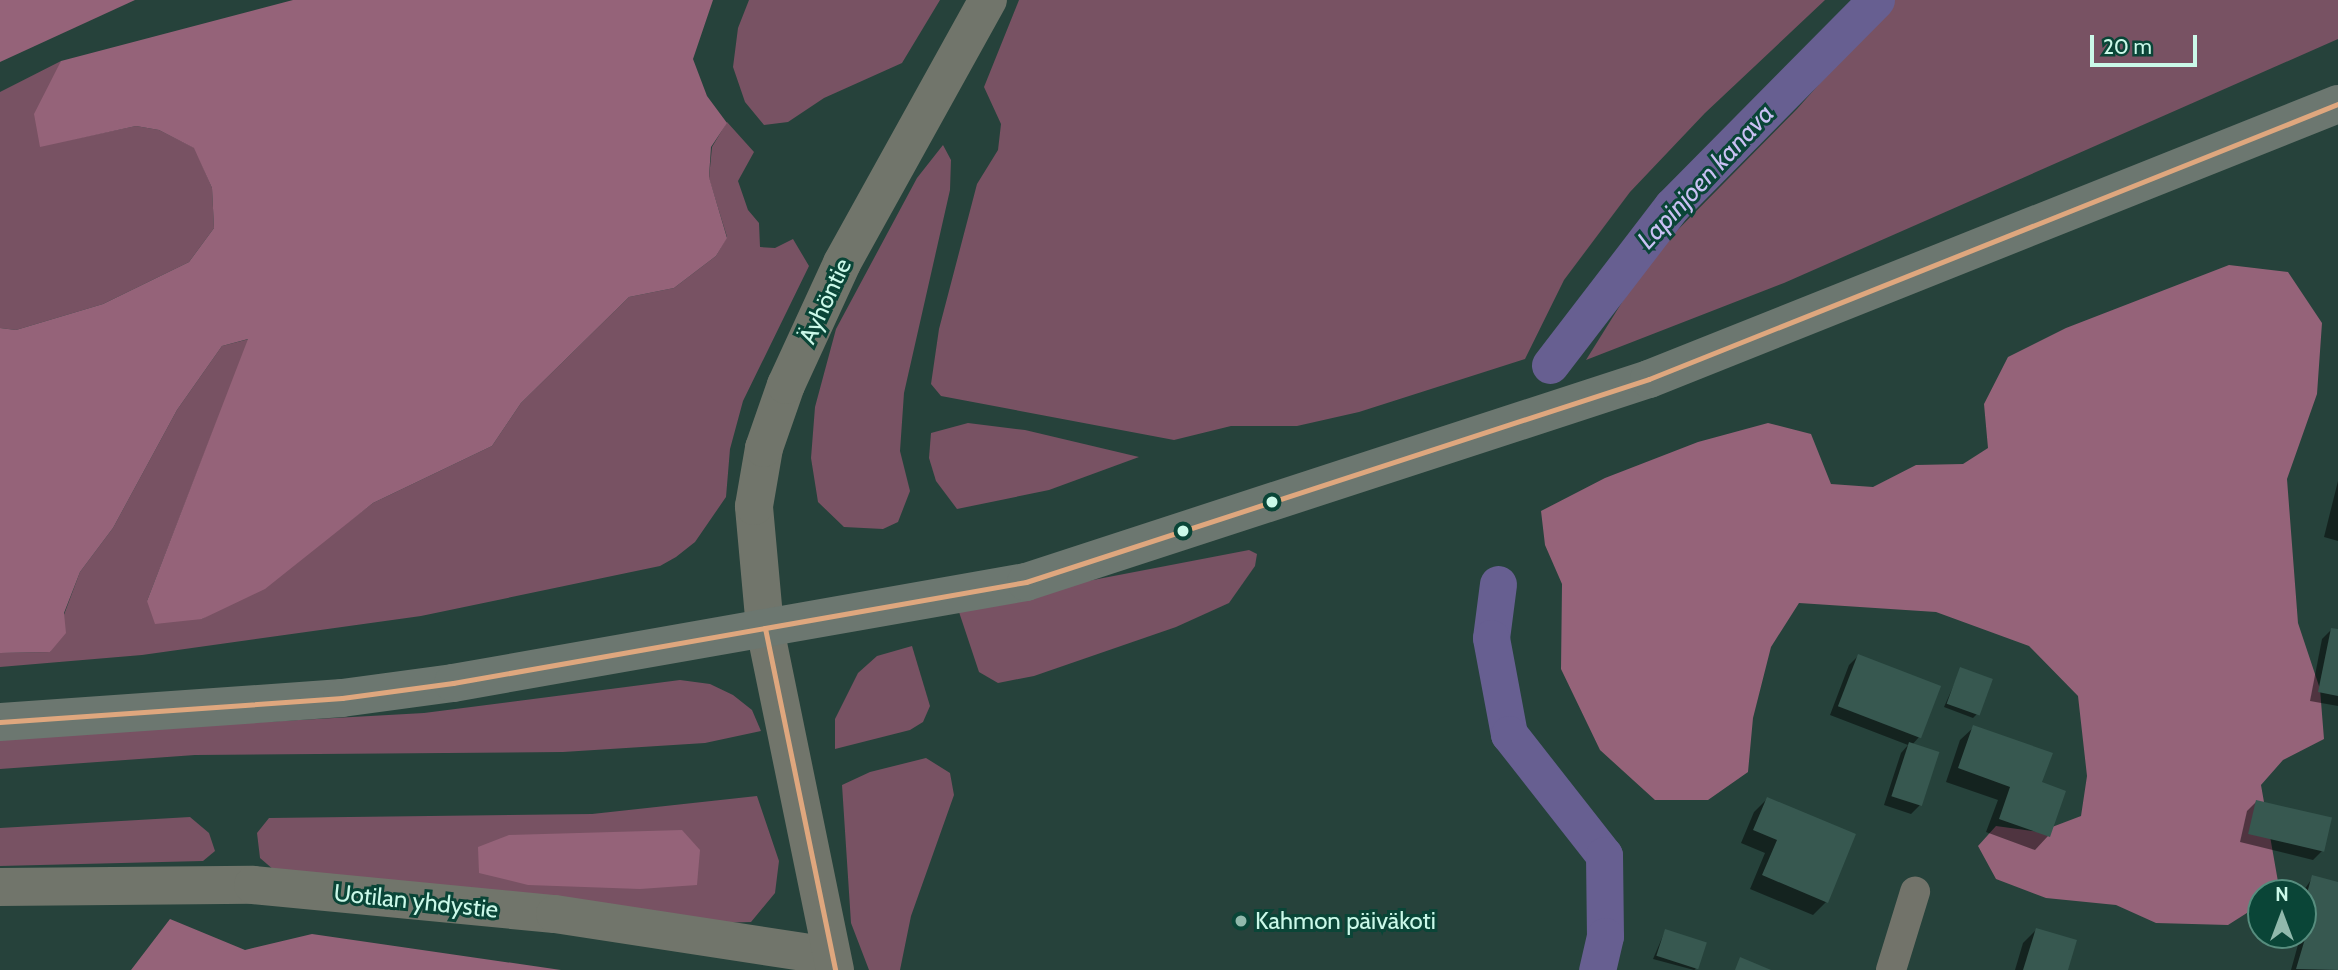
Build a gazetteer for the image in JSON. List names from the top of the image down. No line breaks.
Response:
{"streets":{"main road":["Äyhöntie","Uotilan yhdystie"]},"crossings":[["Äyhöntie","Uotilan yhdystie"]],"water":["Lapinjoen kanava"],"places":["Kahmon päiväkoti"],"scale_bar":"20 m","north":"top"}
